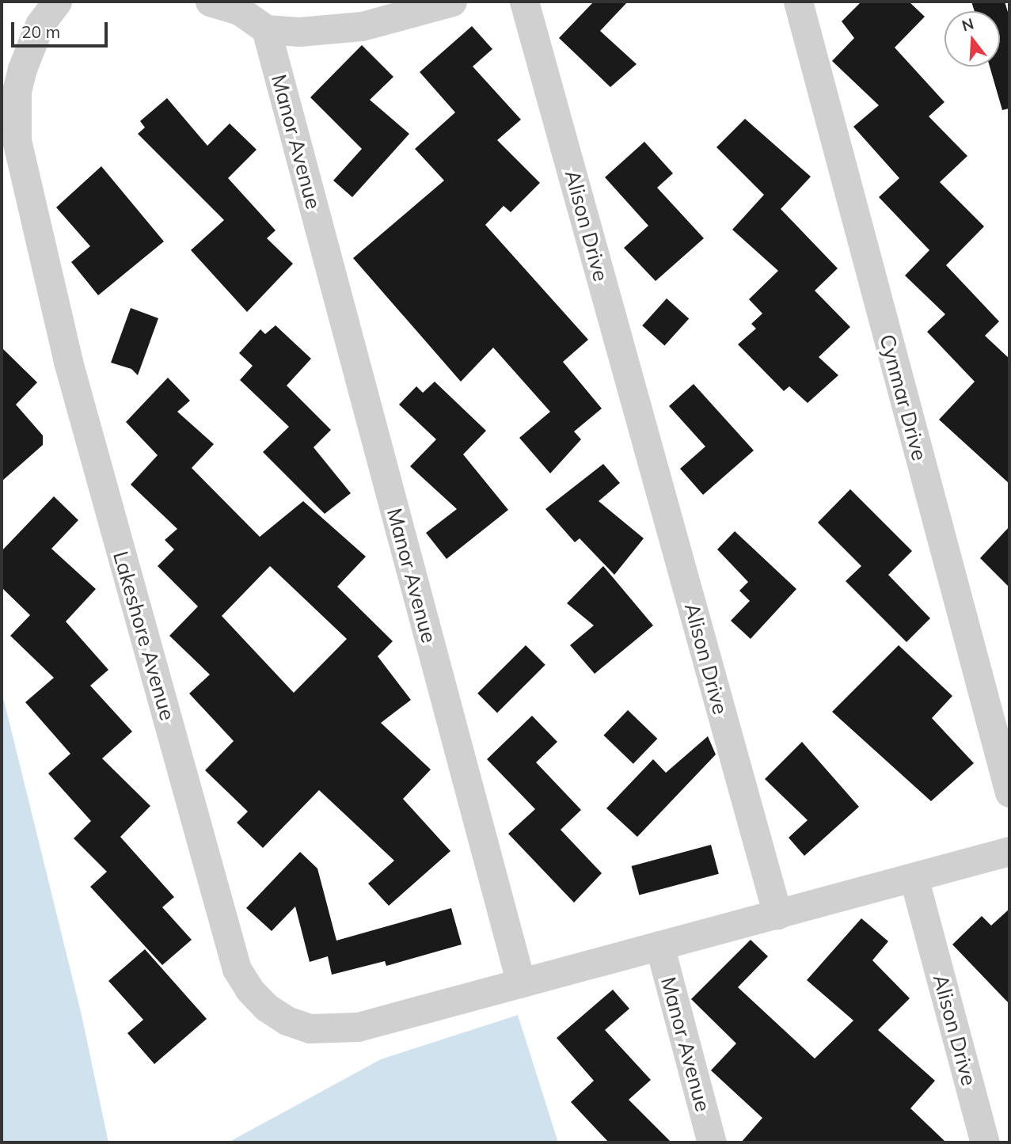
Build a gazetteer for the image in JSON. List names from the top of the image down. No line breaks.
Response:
{"streets":{"street":["Manor Avenue","Alison Drive","Cynmar Drive","Lakeshore Avenue"]},"crossings":[["Manor Avenue","Lakeshore Avenue"]],"scale_bar":"20 m","north":"top"}
